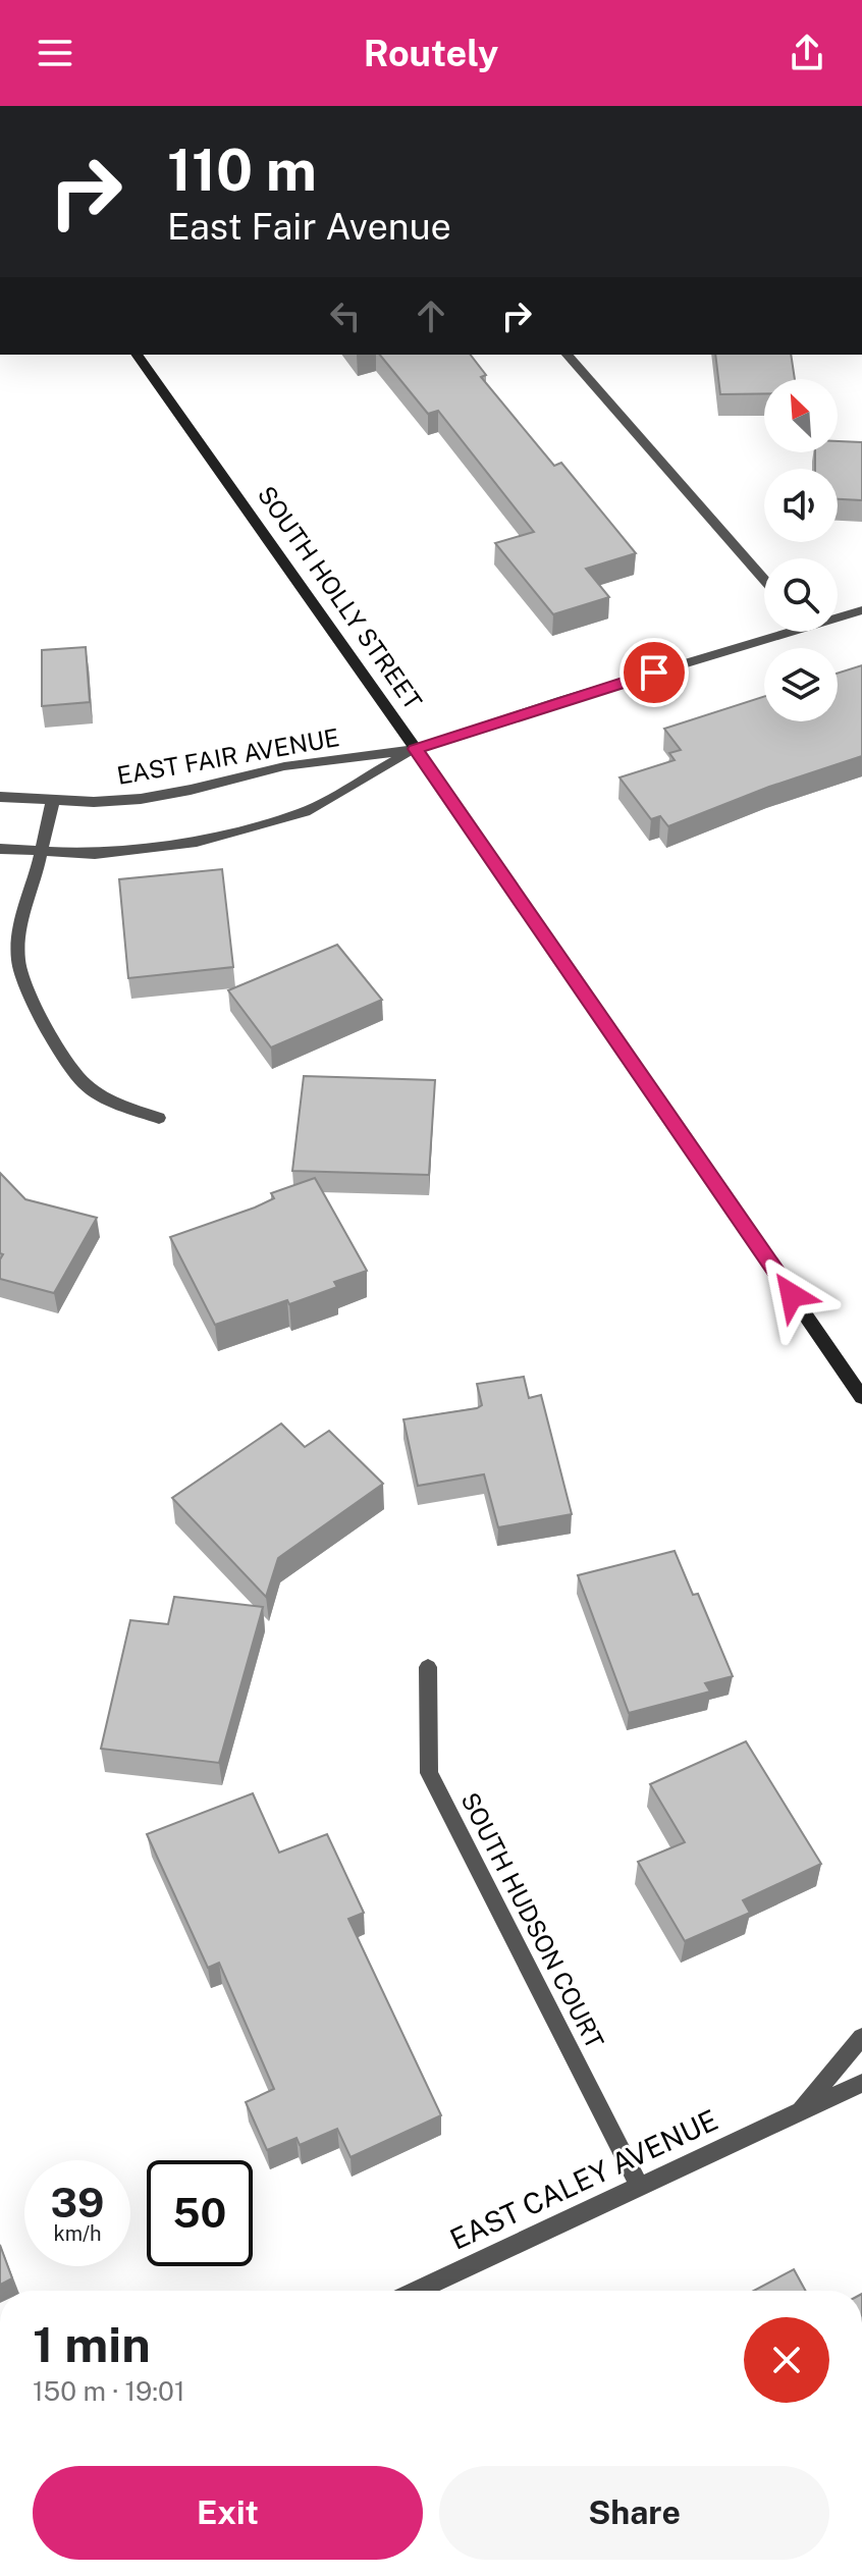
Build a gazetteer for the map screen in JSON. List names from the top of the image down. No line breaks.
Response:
{"streets":{"main road":["SOUTH HOLLY STREET"],"street":["EAST FAIR AVENUE","SOUTH HUDSON COURT","EAST CALEY AVENUE"]},"crossings":[["SOUTH HOLLY STREET","EAST FAIR AVENUE"],["SOUTH HUDSON COURT","EAST CALEY AVENUE"]],"north":"top left","page":{"header":"Routely","turn":["110 m","East Fair Avenue"],"speed":"39 km/h","limit":"50","heading":["1 min","150 m · 19:01"],"buttons":["Exit","Share"]}}
